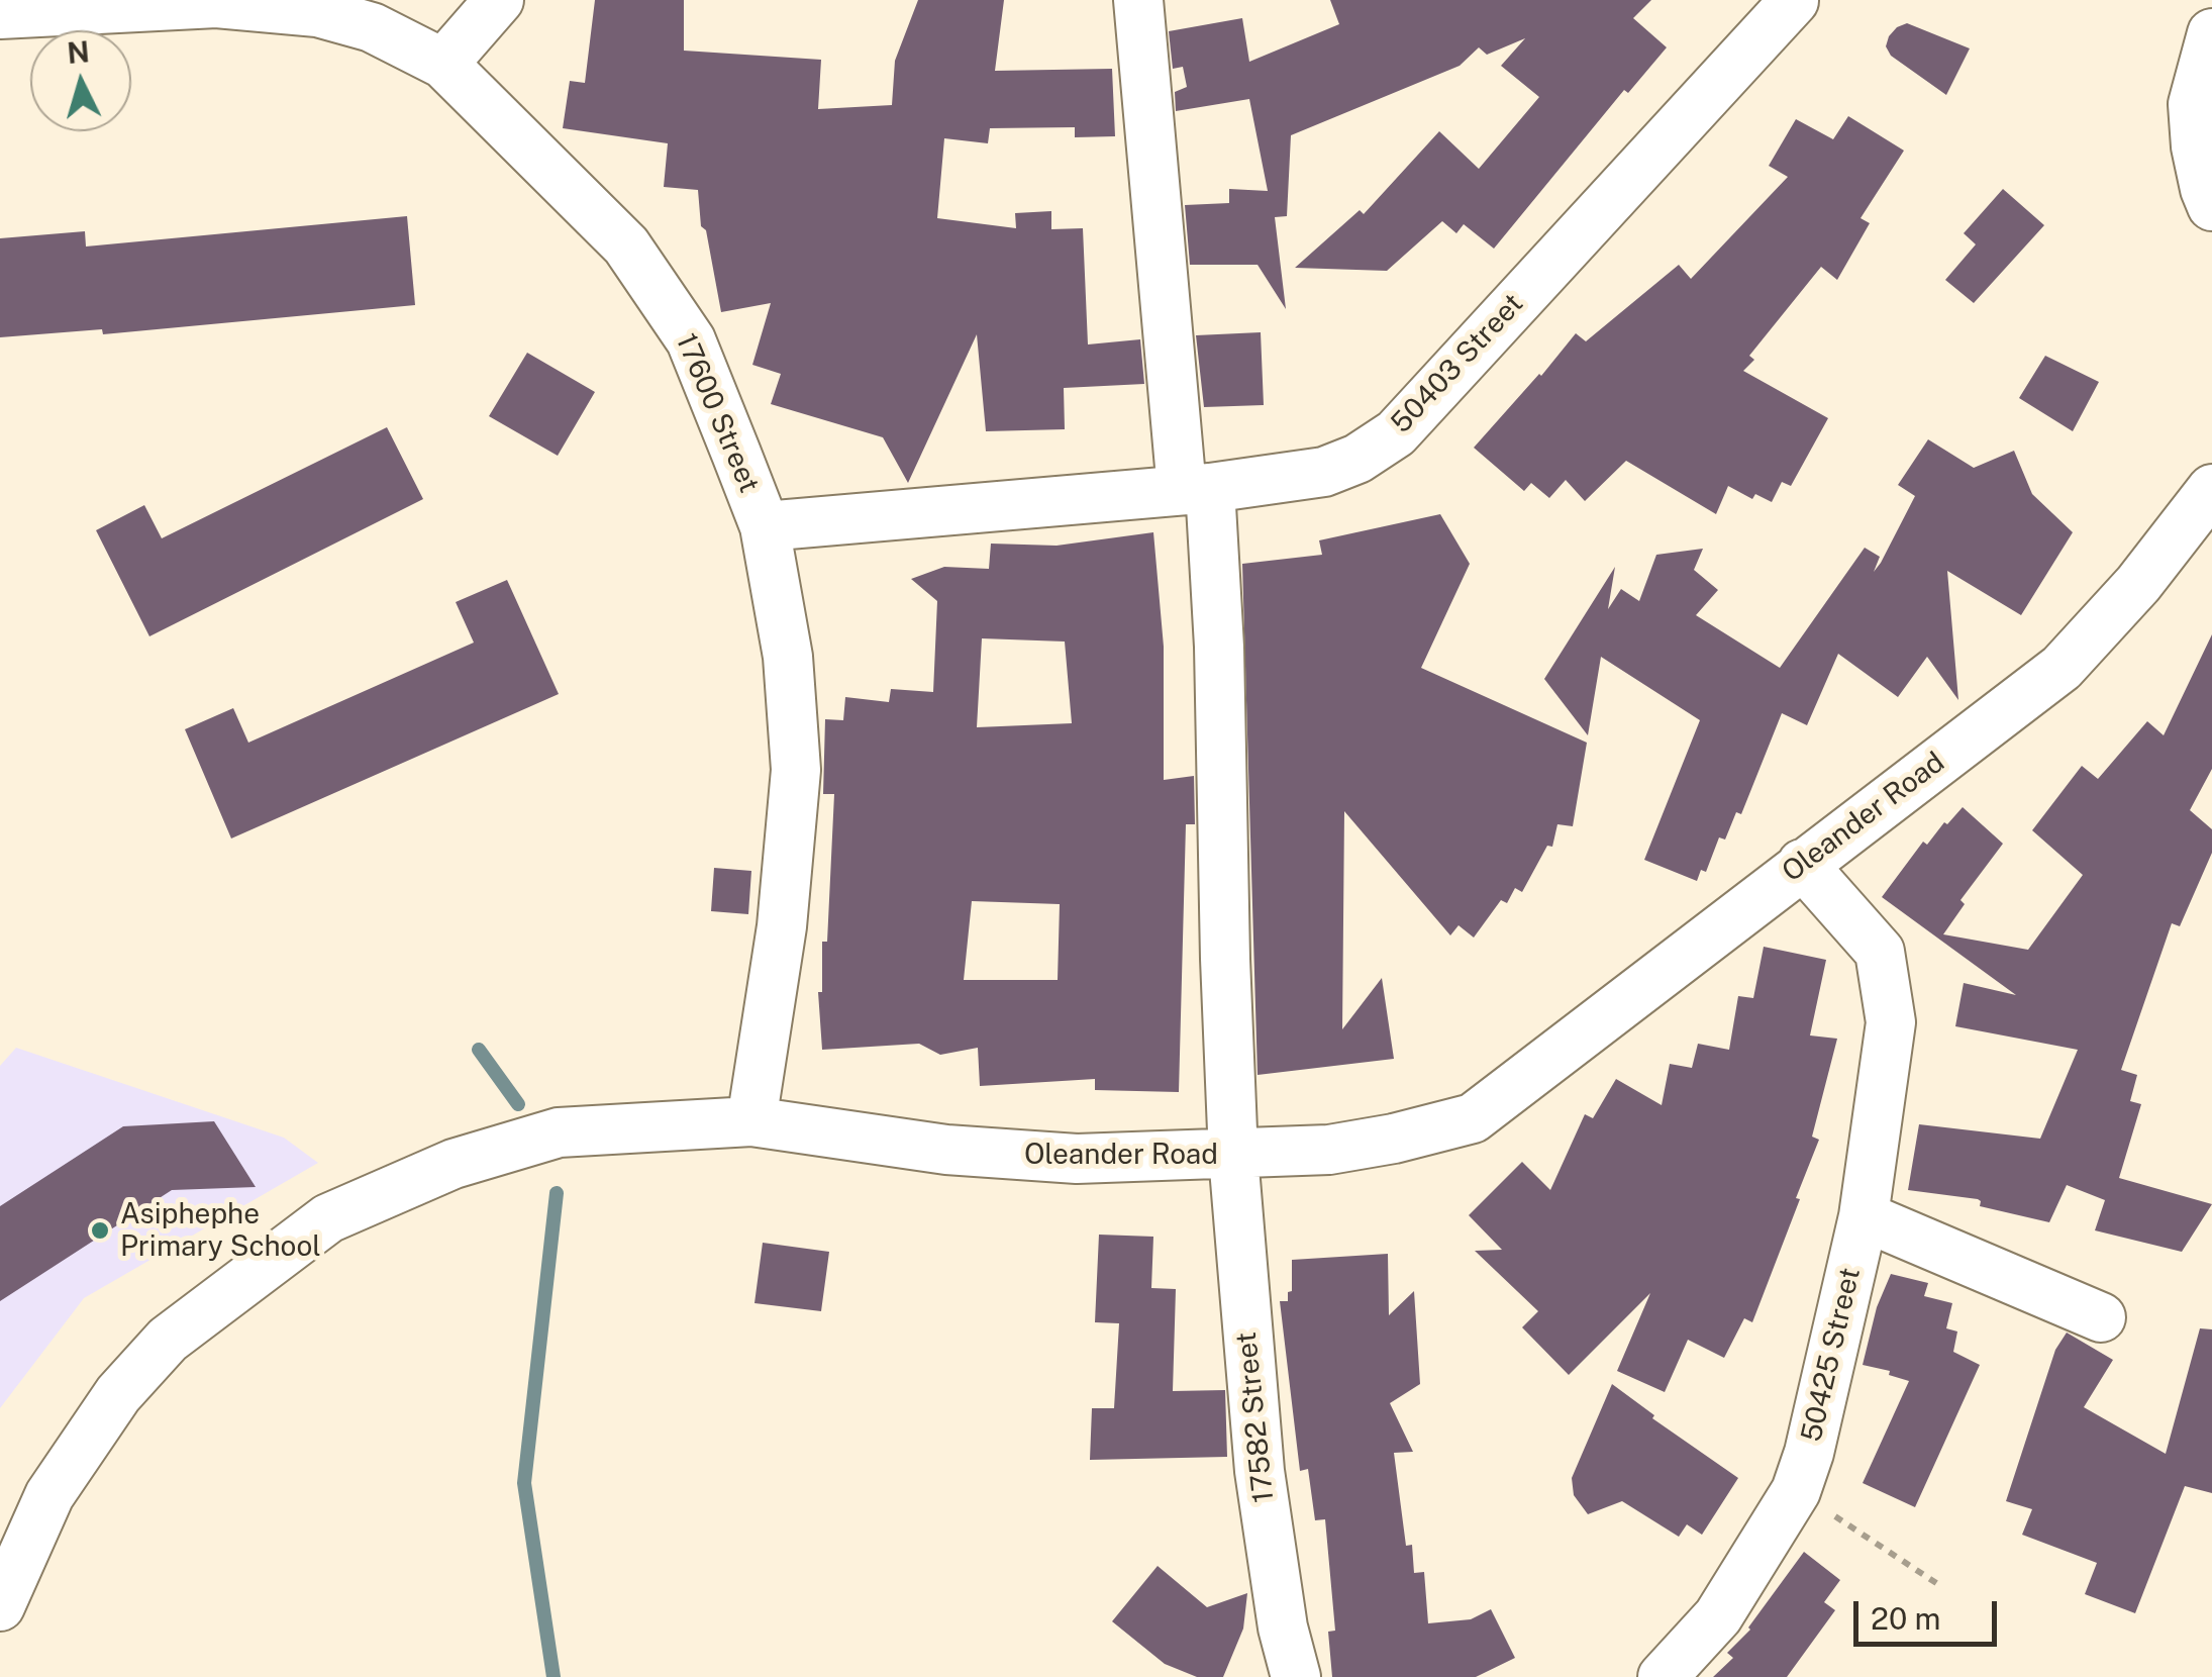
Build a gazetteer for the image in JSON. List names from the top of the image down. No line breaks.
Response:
{"streets":{"street":["50403 Street","17600 Street","Oleander Road","50425 Street","17582 Street"]},"crossings":[["50403 Street","17600 Street"],["50403 Street","17582 Street"],["17600 Street","Oleander Road"],["Oleander Road","50425 Street"],["Oleander Road","17582 Street"]],"places":["Asiphephe Primary School"],"scale_bar":"20 m","north":"top"}
